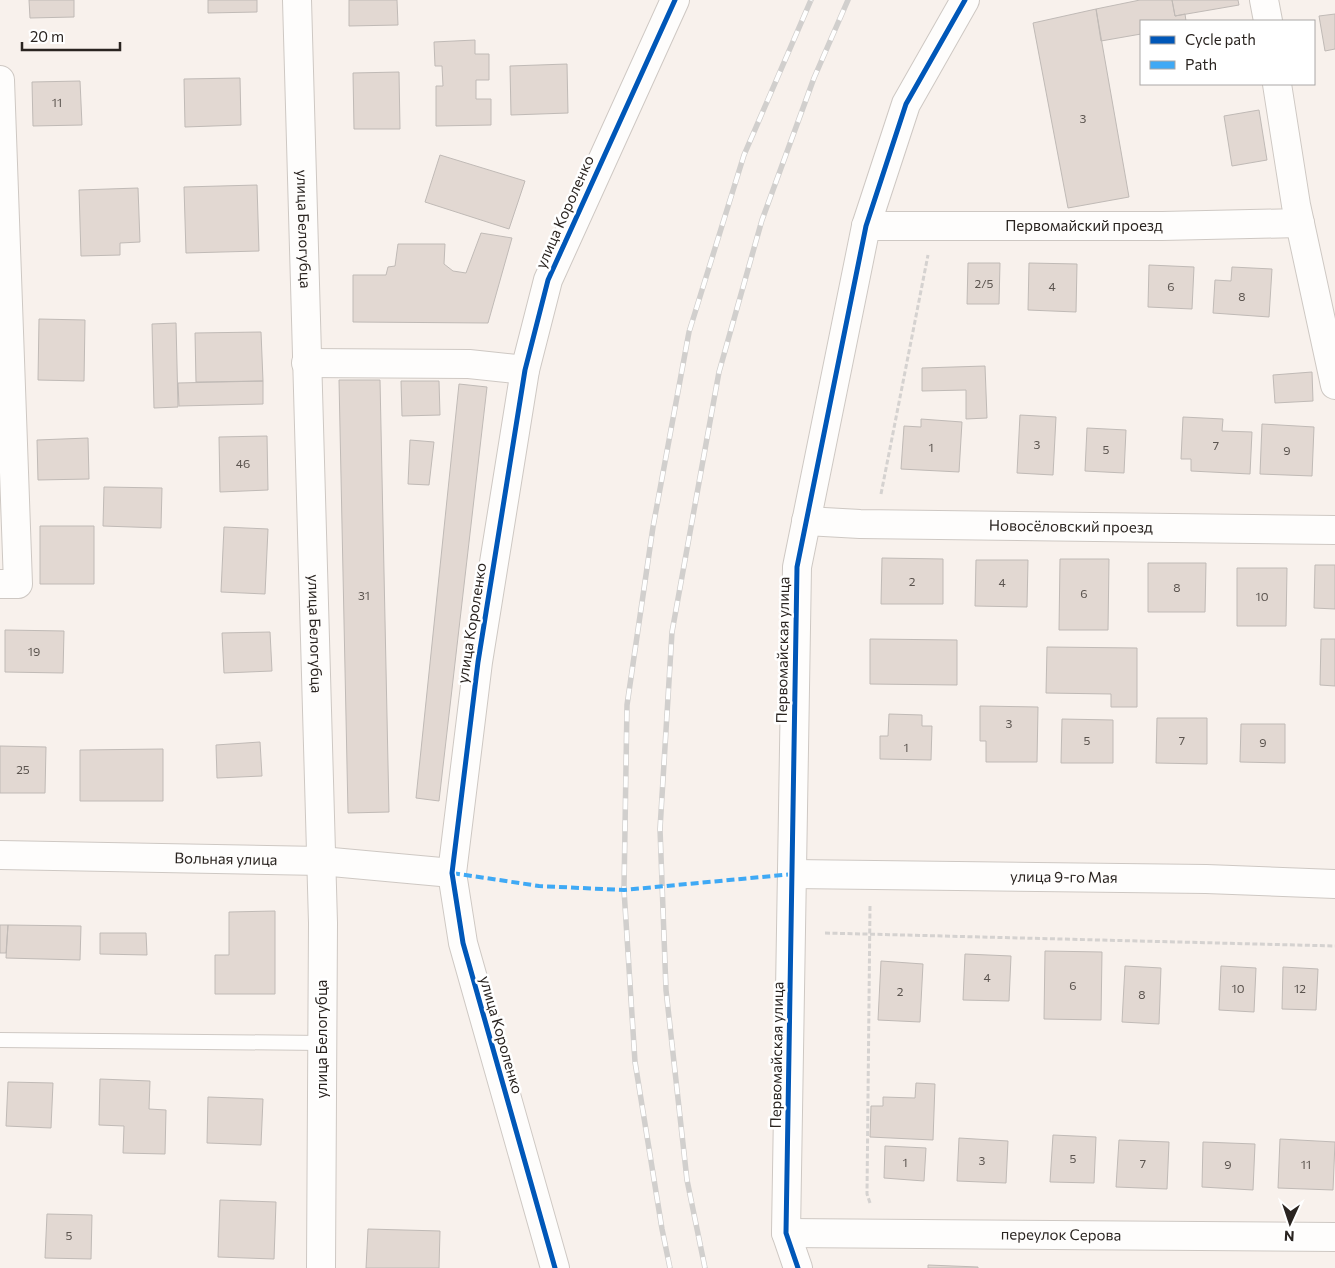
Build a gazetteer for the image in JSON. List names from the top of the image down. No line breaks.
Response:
{"streets":{"street":["улица Короленко","Первомайский проезд","улица Белогубца","Новосёловский проезд","Первомайская улица","Вольная улица","улица 9-го Мая","переулок Серова"]},"crossings":[["улица Короленко","Вольная улица"],["Первомайский проезд","Первомайская улица"],["улица Белогубца","Вольная улица"],["Новосёловский проезд","Первомайская улица"],["Первомайская улица","улица 9-го Мая"],["Первомайская улица","переулок Серова"]],"house_numbers":["11","3","2/5","4","6","8","3","7","1","5","9","46","2","4","8","6","31","10","19","3","5","7","9","1","25","4","6","10","12","2","8","5","3","1","7","9","11","5"],"legend":["Cycle path","Path"],"scale_bar":"20 m","north":"bottom"}
